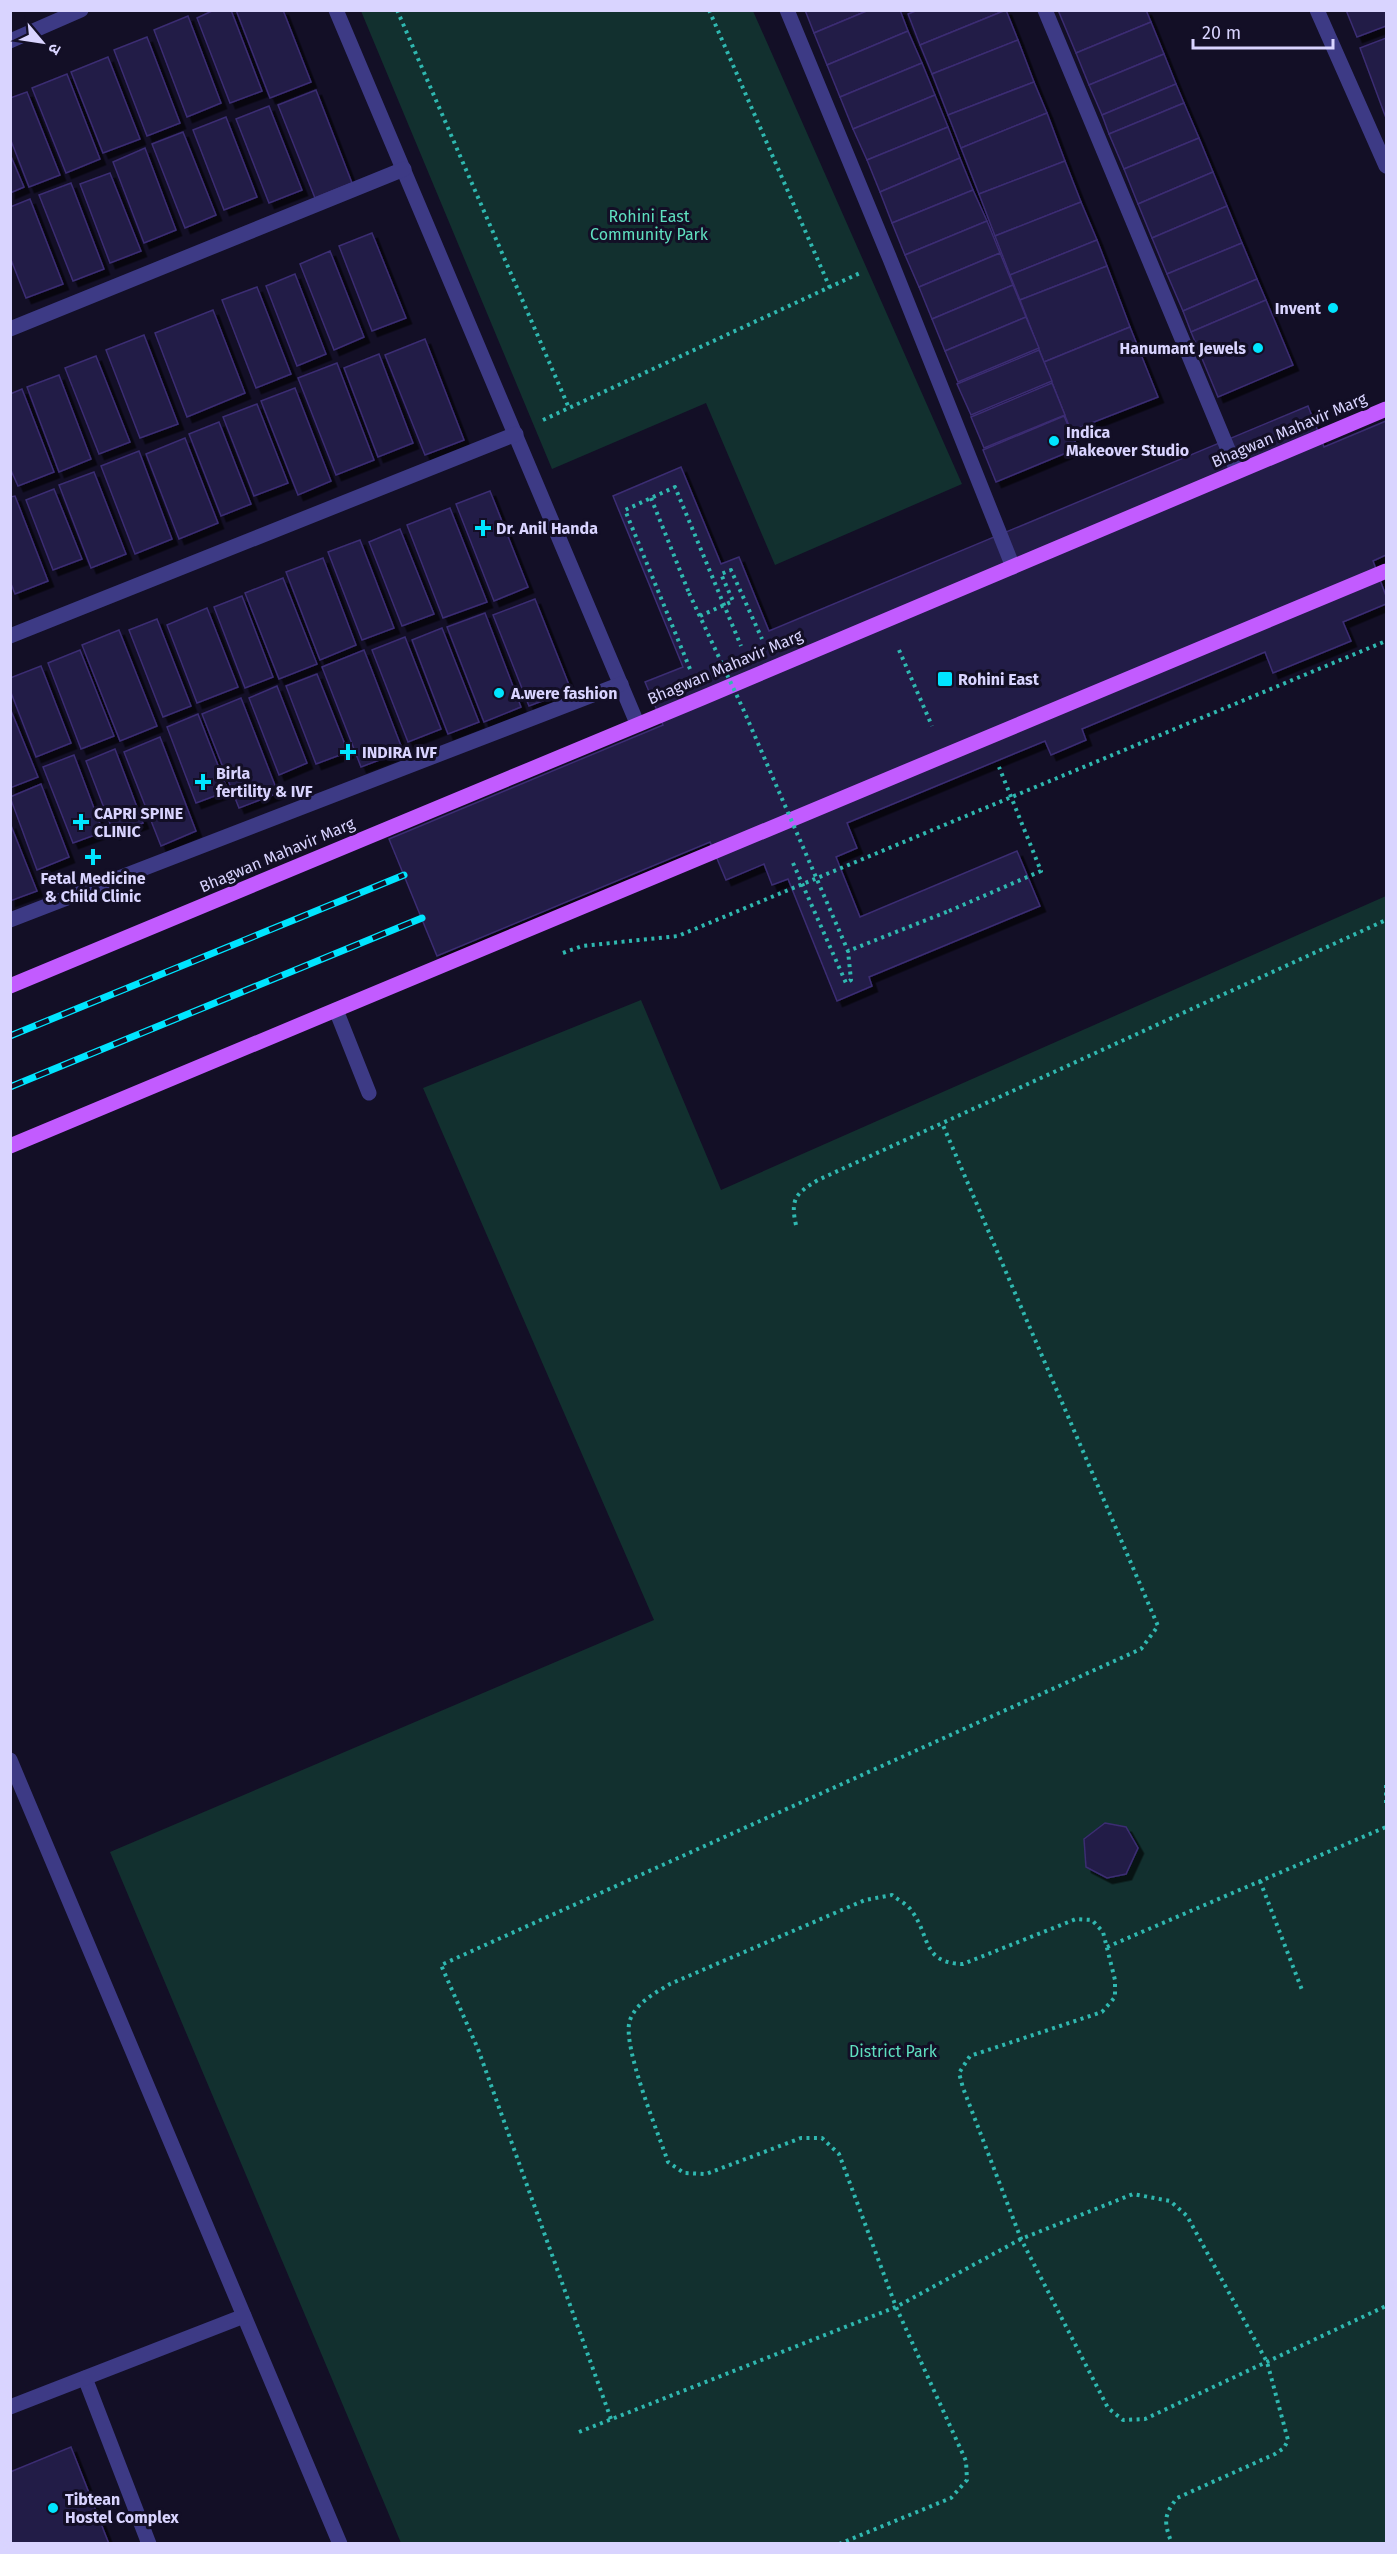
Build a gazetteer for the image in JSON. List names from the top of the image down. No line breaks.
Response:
{"streets":{"main road":["Bhagwan Mahavir Marg"]},"parks":["Rohini East Community Park","District Park"],"places":{"other":["Invent","Hanumant Jewels","Indica Makeover Studio","A.were fashion","Tibtean Hostel Complex"],"health":["Dr. Anil Handa","INDIRA IVF","Birla fertility & IVF","CAPRI SPINE CLINIC","Fetal Medicine & Child Clinic"],"transit":["Rohini East"]},"scale_bar":"20 m","north":"bottom right"}
